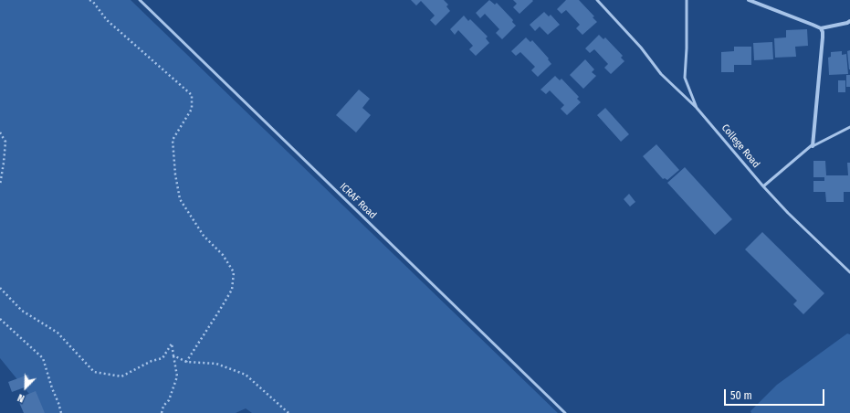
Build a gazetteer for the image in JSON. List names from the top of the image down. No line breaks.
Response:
{"streets":{"lane":["College Road","ICRAF Road"]},"scale_bar":"50 m","north":"bottom left"}
